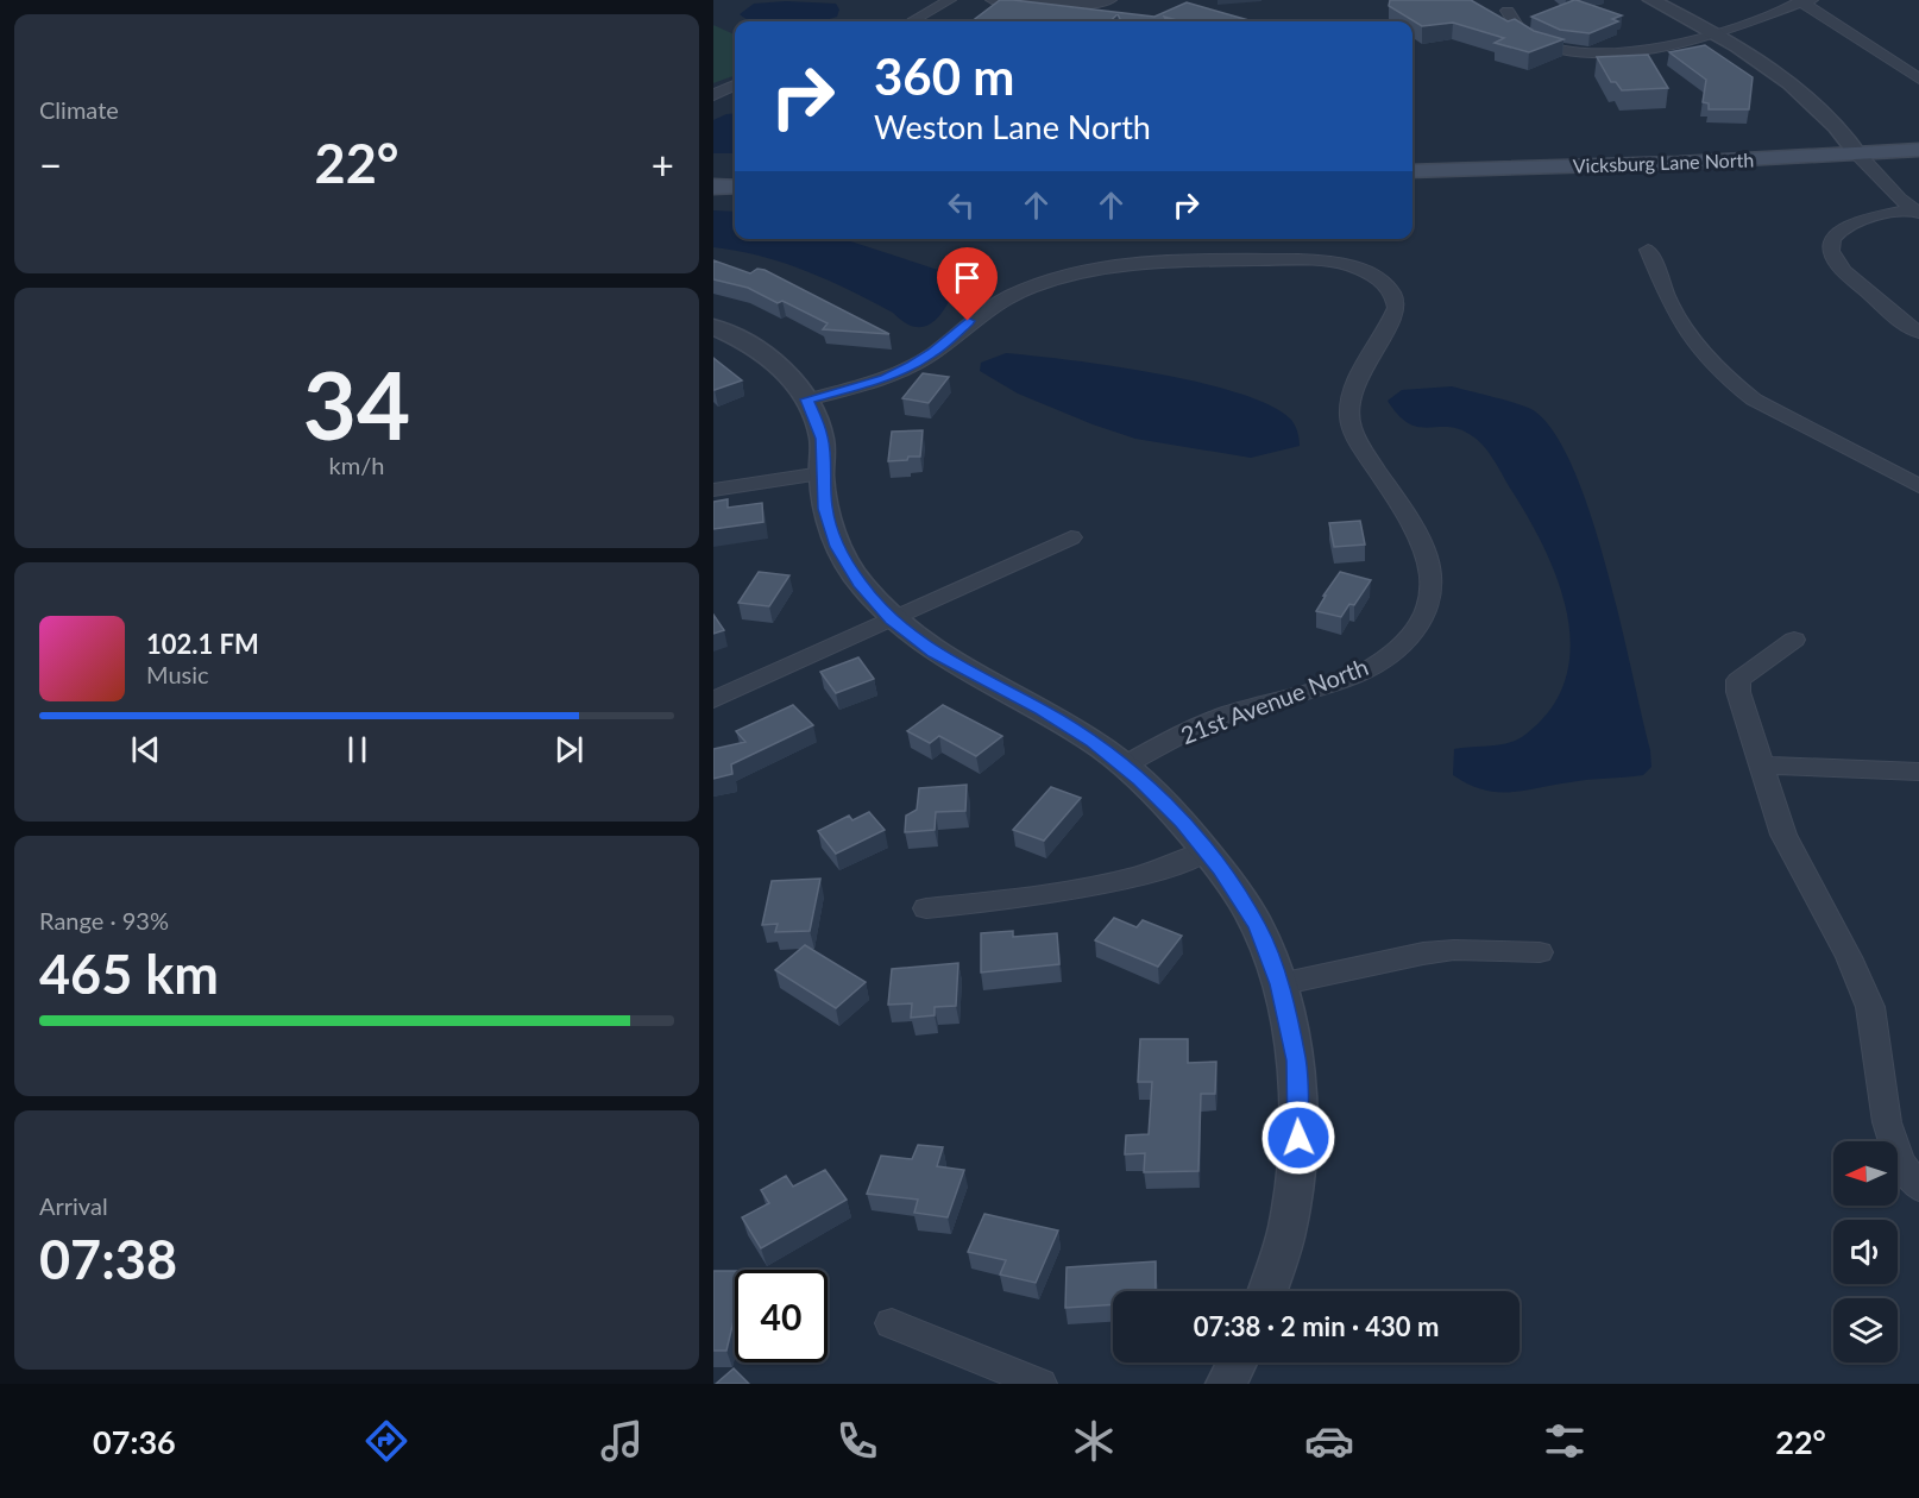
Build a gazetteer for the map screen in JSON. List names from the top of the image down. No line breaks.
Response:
{"streets":{"main road":["Vicksburg Lane North"],"street":["21st Avenue North"]},"north":"left","page":{"tile":["Climate",["34","km/h"],["Range · 93%","465 km"],["Arrival","07:38"]],"turn":["360 m","Weston Lane North"],"heat":["−","22°","+"],"song":["102.1 FM","Music"],"limit":"40","trip":"07:38 · 2 min · 430 m","tabs":["07:36","22°"]}}
